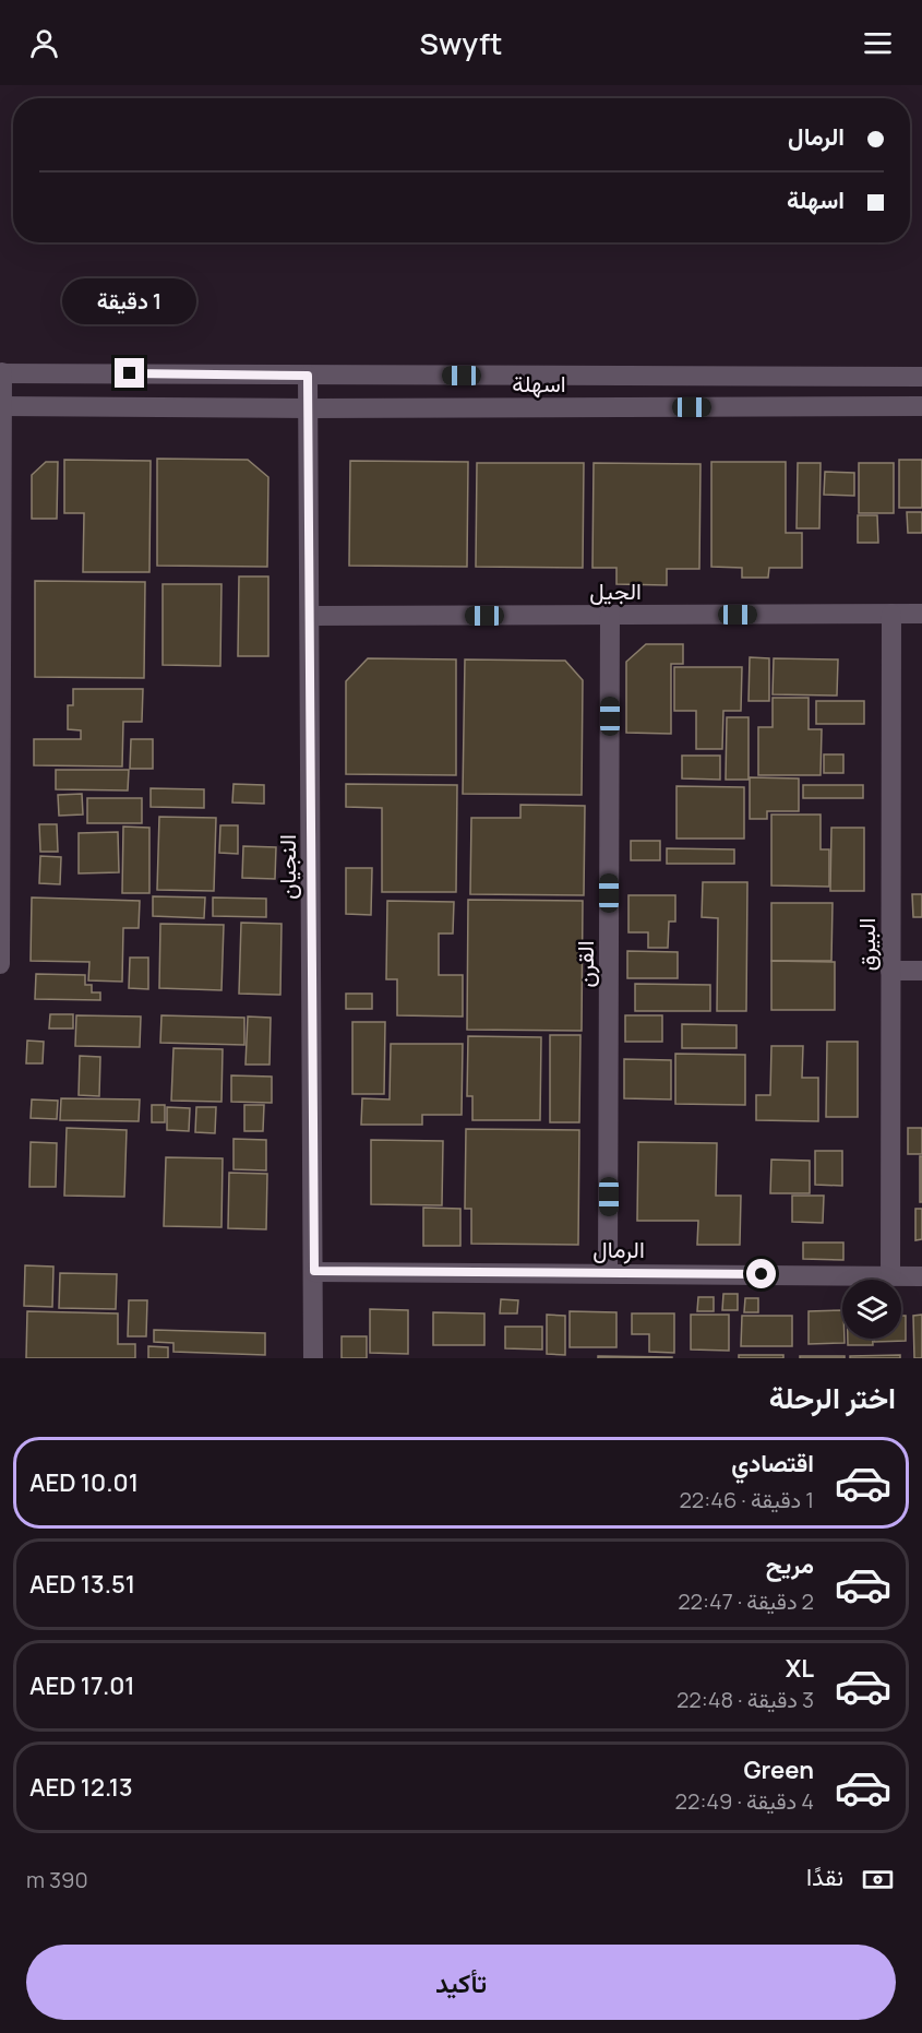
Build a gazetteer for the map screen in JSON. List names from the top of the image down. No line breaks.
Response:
{"streets":{"street":["اسهلة","الجيل","النجيان","البيرق","القرن","الرمال"]},"crossings":[["اسهلة","النجيان"],["الجيل","النجيان"],["الجيل","البيرق"],["الجيل","القرن"],["النجيان","الرمال"],["البيرق","الرمال"],["القرن","الرمال"]],"page":{"header":"Swyft","banner":["الرمال","اسهلة"],"bubble":"1 دقيقة","heading":"اختر الرحلة","list":[{"name":"اقتصادي","note":"1 دقيقة · 22:46","value":"AED 10.01"},{"name":"مريح","note":"2 دقيقة · 22:47","value":"AED 13.51"},{"name":"XL","note":"3 دقيقة · 22:48","value":"AED 17.01"},{"name":"Green","note":"4 دقيقة · 22:49","value":"AED 12.13"}],"pay":["نقدًا","390 m"],"buttons":"تأكيد"}}
